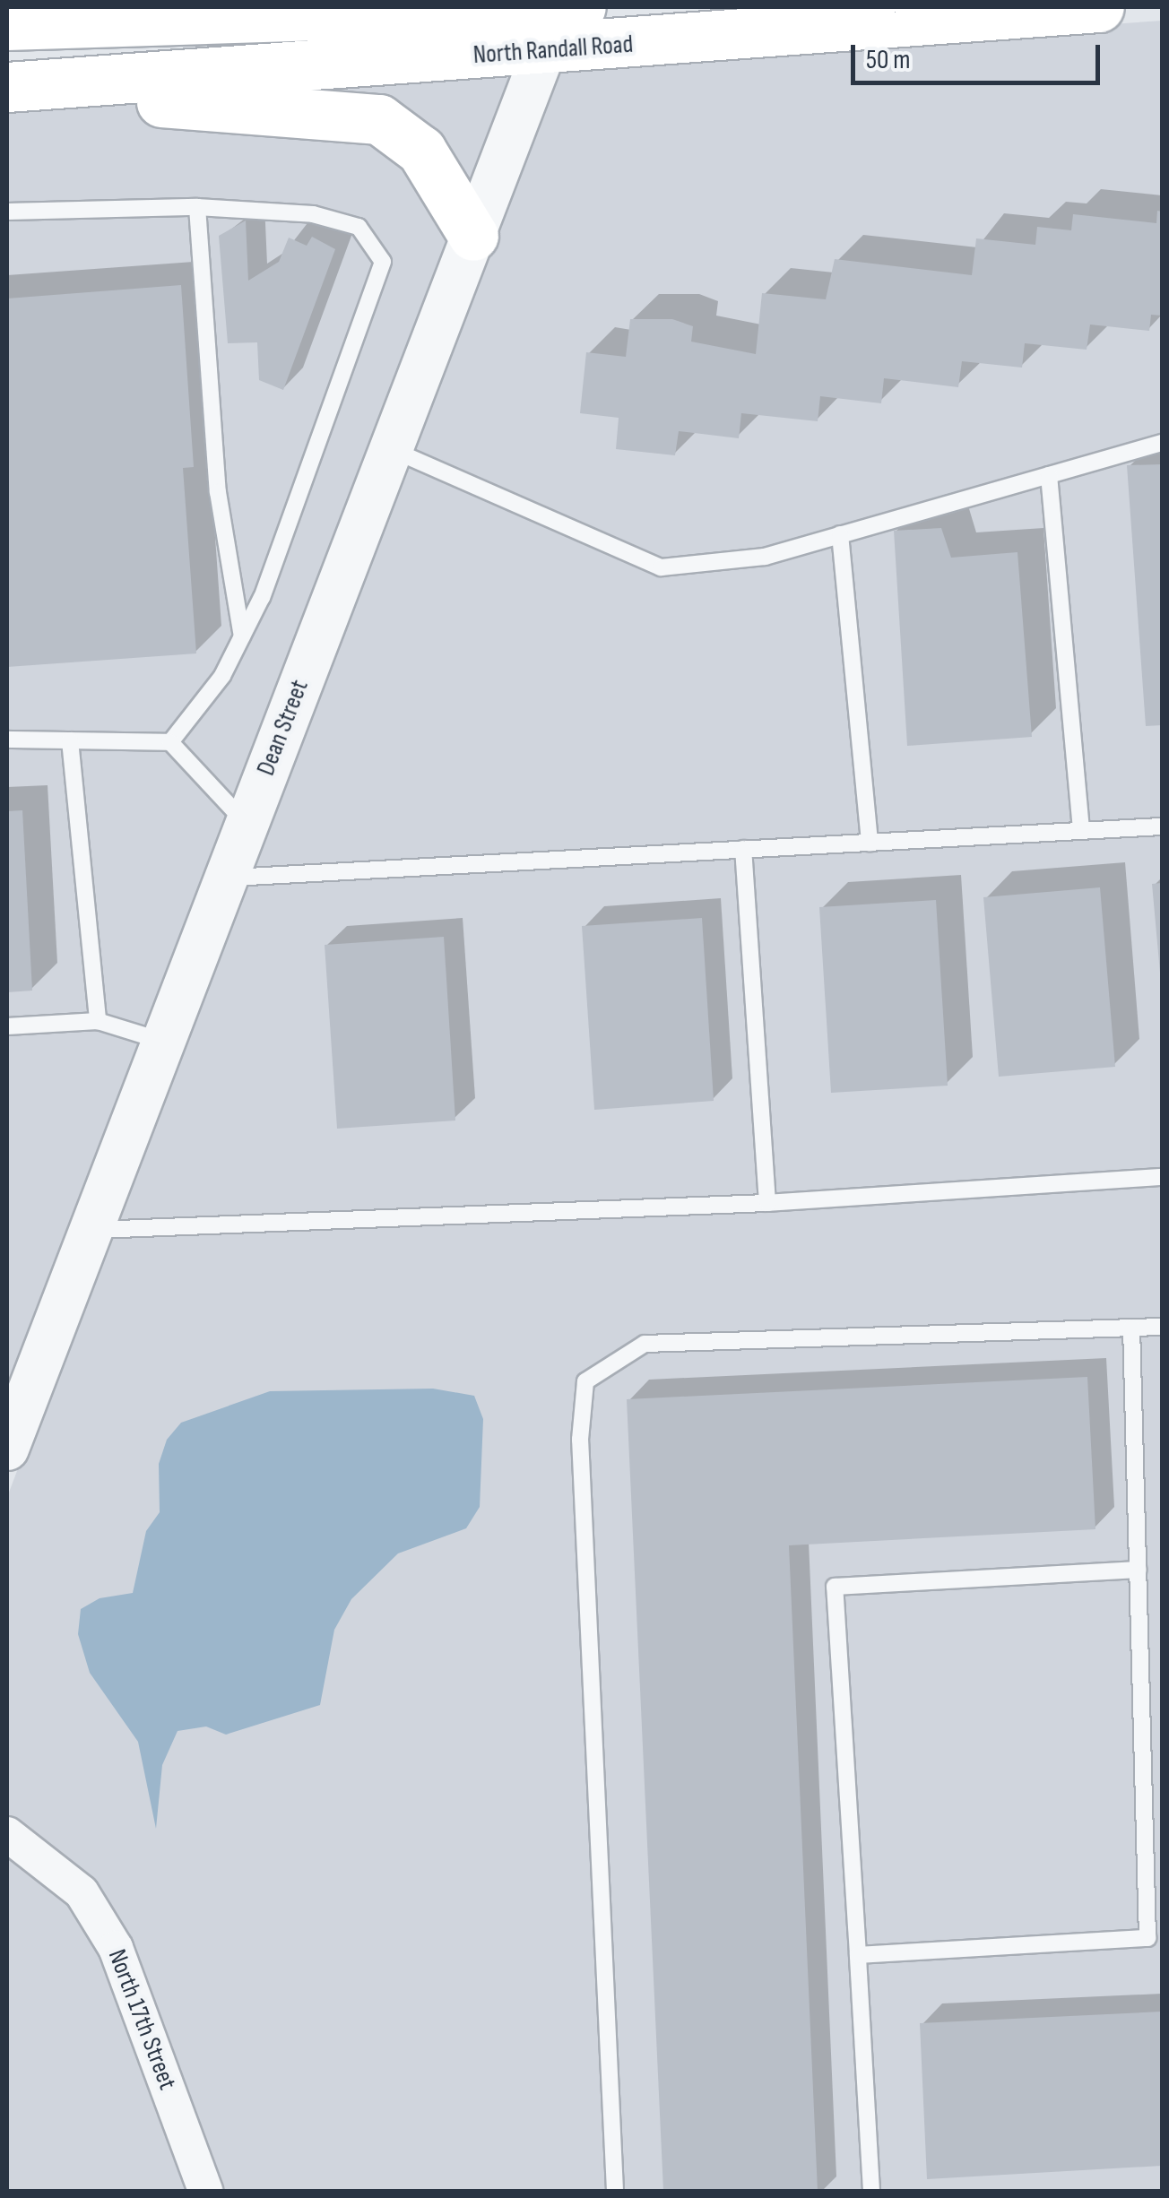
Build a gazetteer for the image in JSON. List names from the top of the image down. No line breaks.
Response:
{"streets":{"main road":["North Randall Road"],"street":["Dean Street","North 17th Street"]},"crossings":[["North Randall Road","Dean Street"]],"scale_bar":"50 m"}
